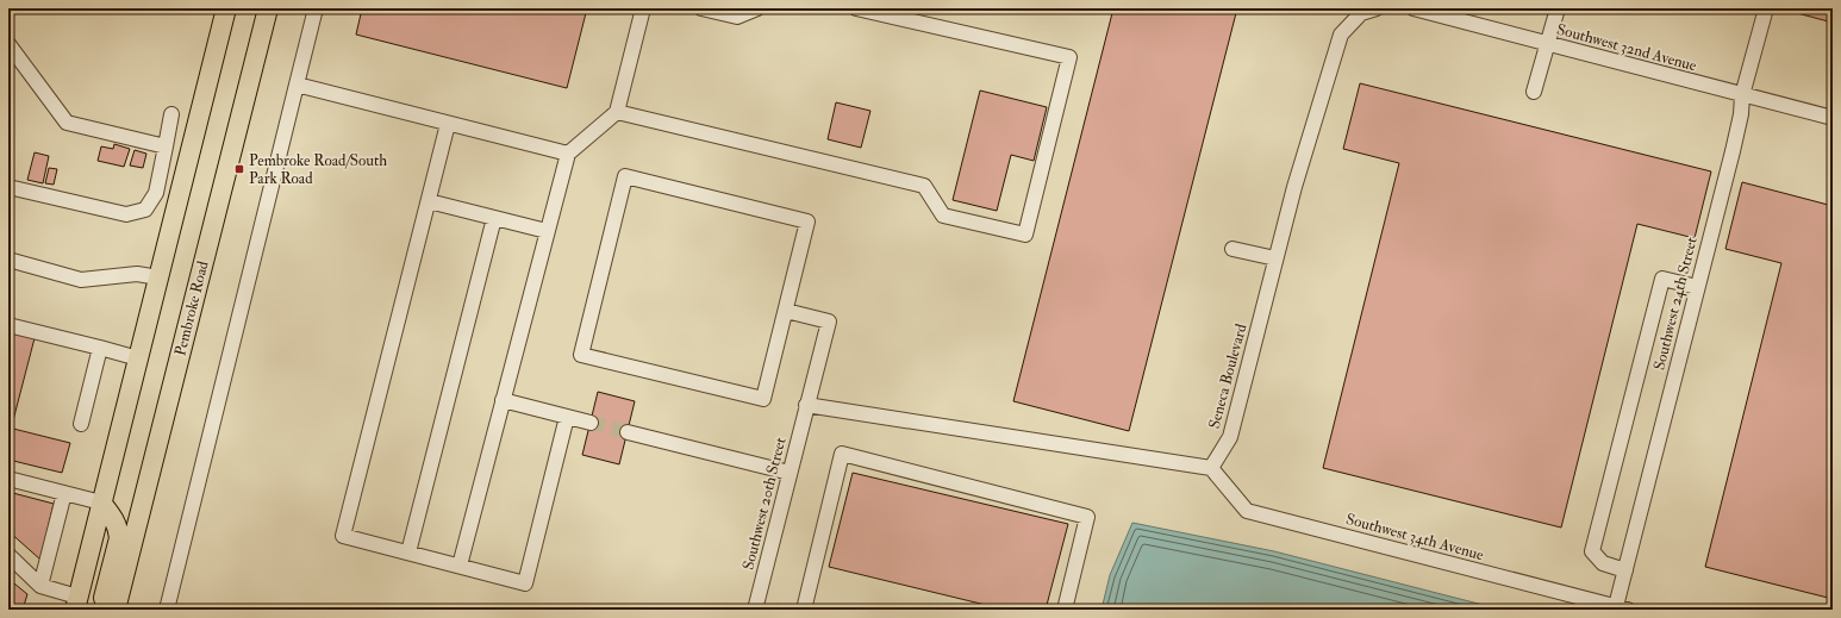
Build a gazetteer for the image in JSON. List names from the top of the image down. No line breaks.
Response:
{"streets":{"main road":["Pembroke Road"],"street":["Southwest 32nd Avenue","Southwest 24th Street","Seneca Boulevard","Southwest 20th Street","Southwest 34th Avenue"]},"crossings":[["Southwest 32nd Avenue","Southwest 24th Street"],["Southwest 24th Street","Southwest 34th Avenue"],["Seneca Boulevard","Southwest 34th Avenue"]],"places":{"transit":["Pembroke Road/South Park Road"]}}
